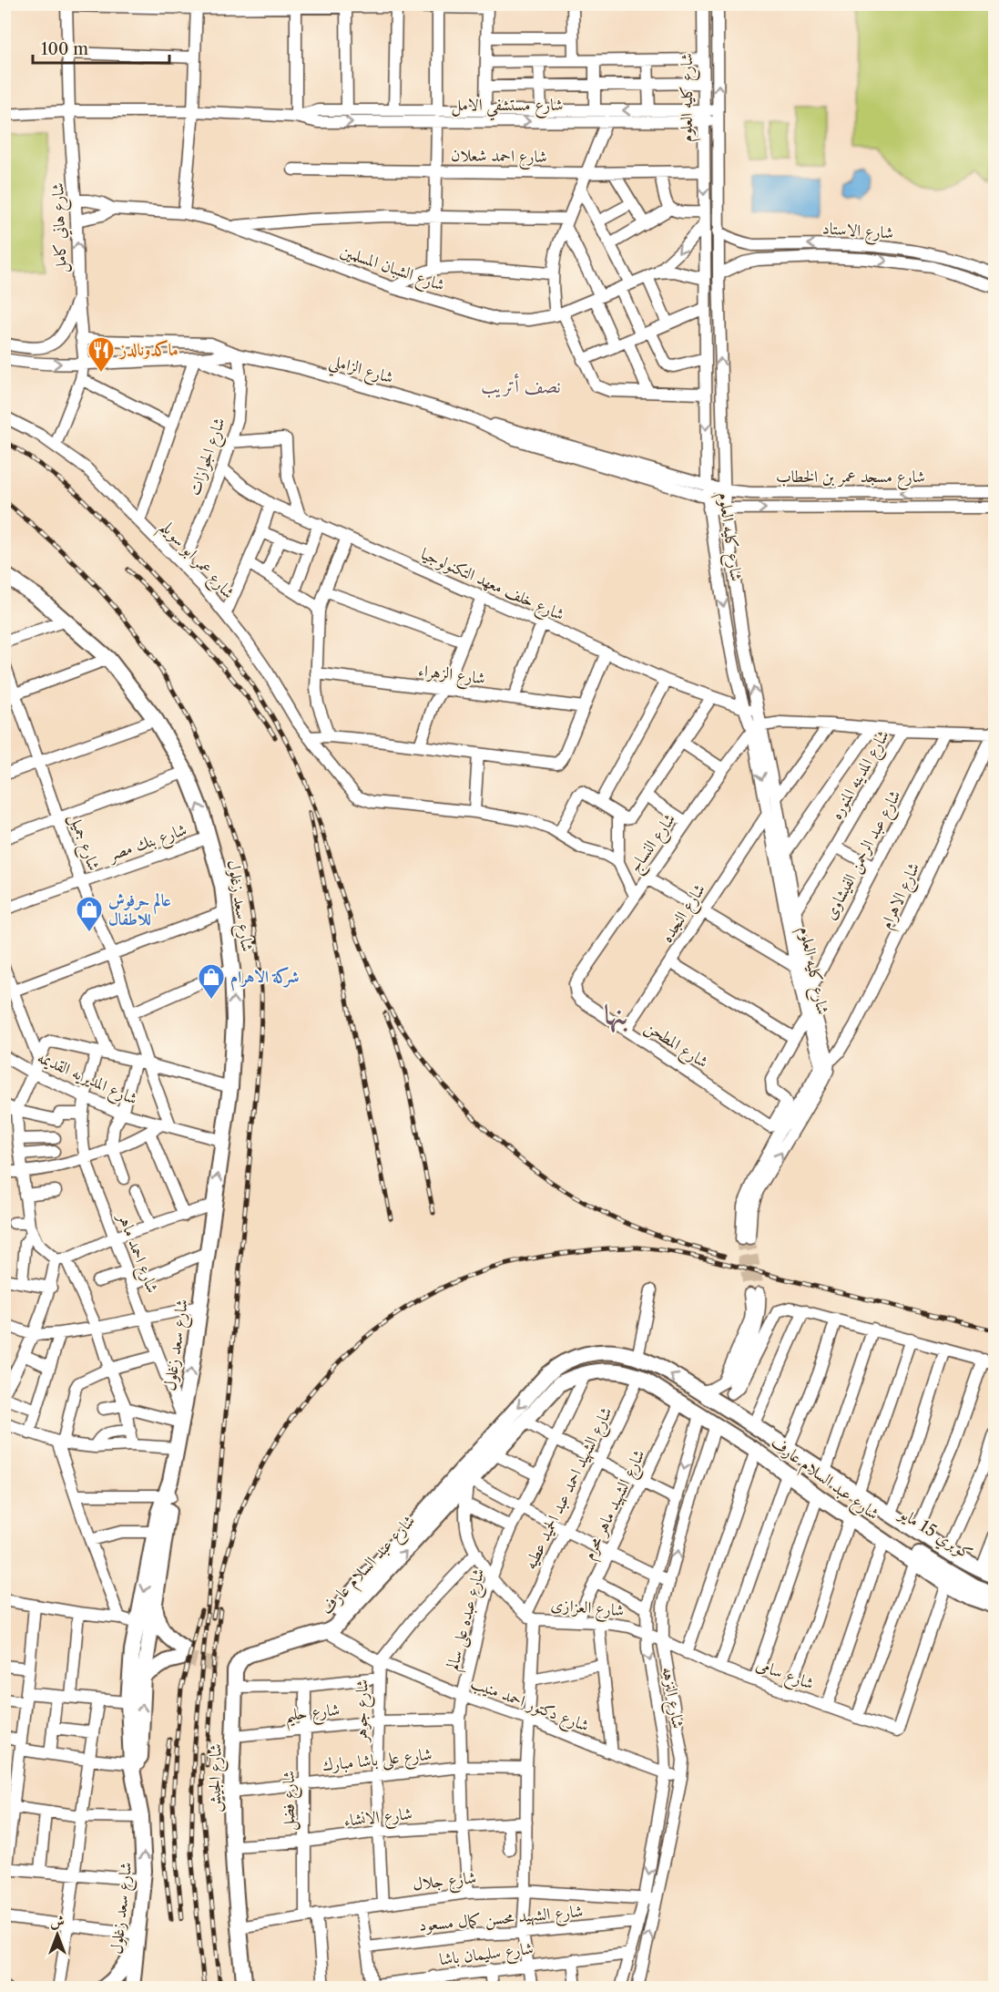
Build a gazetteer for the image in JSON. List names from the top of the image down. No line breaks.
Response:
{"streets":{"main road":["شارع سعد زغلول","شارع عبد السلام عارف","كوبري 15 مايو","شارع الجيش"],"street":["شارع كليه العلوم","شارع مستشفي الامل","شارع احمد شعلان","شارع هاني كامل","شارع الاستاد","شارع الشبان المسلمين","شارع الزاملي","شارع الجوازات","شارع مسجد عمر بن الخطاب","شارع عمر ابو سويلم","شارع خلف معهد التكنولوجيا","شارع الزهراء","شارع المدينه المنوره","شارع جميل","شارع بنك مصر","شارع النساج","شارع عبد الرحمن الفيشاوى","شارع الاهرام","شارع النجده","شارع المطحن","شارع المديريه القديمه","شارع احمد ماهر","شارع الشهيد احمد عبد الحميد عطيه","شارع الشهيد ماهر محرم","شارع العزازى","شارع عبده على سالم","شارع سامى","شارع النزهه","شارع دكتور احمد منيب","شارع جوهر","شارع حليم","شارع على باشا مبارك","شارع فضل","شارع الانشاء","شارع جلال","شارع الشهيد محسن كمال مسعود","شارع سليمان باشا"]},"crossings":[["شارع كليه العلوم","شارع مستشفي الامل"],["شارع كليه العلوم","شارع احمد شعلان"],["شارع كليه العلوم","شارع الاستاد"],["شارع كليه العلوم","شارع الشبان المسلمين"],["شارع كليه العلوم","شارع الزاملي"],["شارع كليه العلوم","شارع مسجد عمر بن الخطاب"],["شارع كليه العلوم","شارع خلف معهد التكنولوجيا"],["شارع كليه العلوم","شارع المدينه المنوره"],["شارع كليه العلوم","شارع النساج"],["شارع كليه العلوم","شارع عبد الرحمن الفيشاوى"],["شارع كليه العلوم","شارع الاهرام"],["شارع كليه العلوم","شارع النجده"],["شارع مستشفي الامل","شارع هاني كامل"],["شارع هاني كامل","شارع الشبان المسلمين"],["شارع هاني كامل","شارع عمر ابو سويلم"],["شارع الزاملي","شارع الجوازات"],["شارع الزاملي","شارع مسجد عمر بن الخطاب"],["شارع الجوازات","شارع عمر ابو سويلم"],["شارع الجوازات","شارع خلف معهد التكنولوجيا"],["شارع المدينه المنوره","شارع عبد الرحمن الفيشاوى"],["شارع المدينه المنوره","شارع الاهرام"],["شارع جميل","شارع بنك مصر"],["شارع جميل","شارع المديريه القديمه"],["شارع بنك مصر","شارع سعد زغلول"],["شارع النساج","شارع المطحن"],["شارع سعد زغلول","شارع المديريه القديمه"],["شارع سعد زغلول","شارع احمد ماهر"],["شارع النجده","شارع المطحن"],["شارع المديريه القديمه","شارع احمد ماهر"],["شارع عبد السلام عارف","شارع الشهيد احمد عبد الحميد عطيه"],["شارع عبد السلام عارف","شارع الشهيد ماهر محرم"],["شارع عبد السلام عارف","كوبري 15 مايو"],["شارع عبد السلام عارف","شارع العزازى"],["شارع عبد السلام عارف","شارع عبده على سالم"],["شارع عبد السلام عارف","شارع سامى"],["شارع عبد السلام عارف","شارع النزهه"],["شارع عبد السلام عارف","شارع دكتور احمد منيب"],["شارع عبد السلام عارف","شارع الجيش"],["شارع الشهيد احمد عبد الحميد عطيه","شارع العزازى"],["شارع الشهيد ماهر محرم","شارع العزازى"],["شارع العزازى","شارع عبده على سالم"],["شارع العزازى","شارع سامى"],["شارع العزازى","شارع النزهه"],["شارع العزازى","شارع جوهر"],["شارع عبده على سالم","شارع دكتور احمد منيب"],["شارع عبده على سالم","شارع حليم"],["شارع عبده على سالم","شارع على باشا مبارك"],["شارع عبده على سالم","شارع الانشاء"],["شارع عبده على سالم","شارع جلال"],["شارع سامى","شارع النزهه"],["شارع النزهه","شارع دكتور احمد منيب"],["شارع النزهه","شارع جلال"],["شارع النزهه","شارع الشهيد محسن كمال مسعود"],["شارع النزهه","شارع سليمان باشا"],["شارع دكتور احمد منيب","شارع جوهر"],["شارع دكتور احمد منيب","شارع الجيش"],["شارع جوهر","شارع حليم"],["شارع جوهر","شارع على باشا مبارك"],["شارع جوهر","شارع الانشاء"],["شارع جوهر","شارع جلال"],["شارع حليم","شارع الجيش"],["شارع حليم","شارع فضل"],["شارع على باشا مبارك","شارع الجيش"],["شارع على باشا مبارك","شارع فضل"],["شارع الجيش","شارع الانشاء"],["شارع الجيش","شارع جلال"],["شارع فضل","شارع الانشاء"],["شارع فضل","شارع جلال"]],"districts":["نصف أتريب","بنها"],"places":{"restaurant":["ماكدونالدز"],"shop":["عالم حرفوش للاطفال","شركة الاهرام"]},"scale_bar":"100 m","north":"top"}
